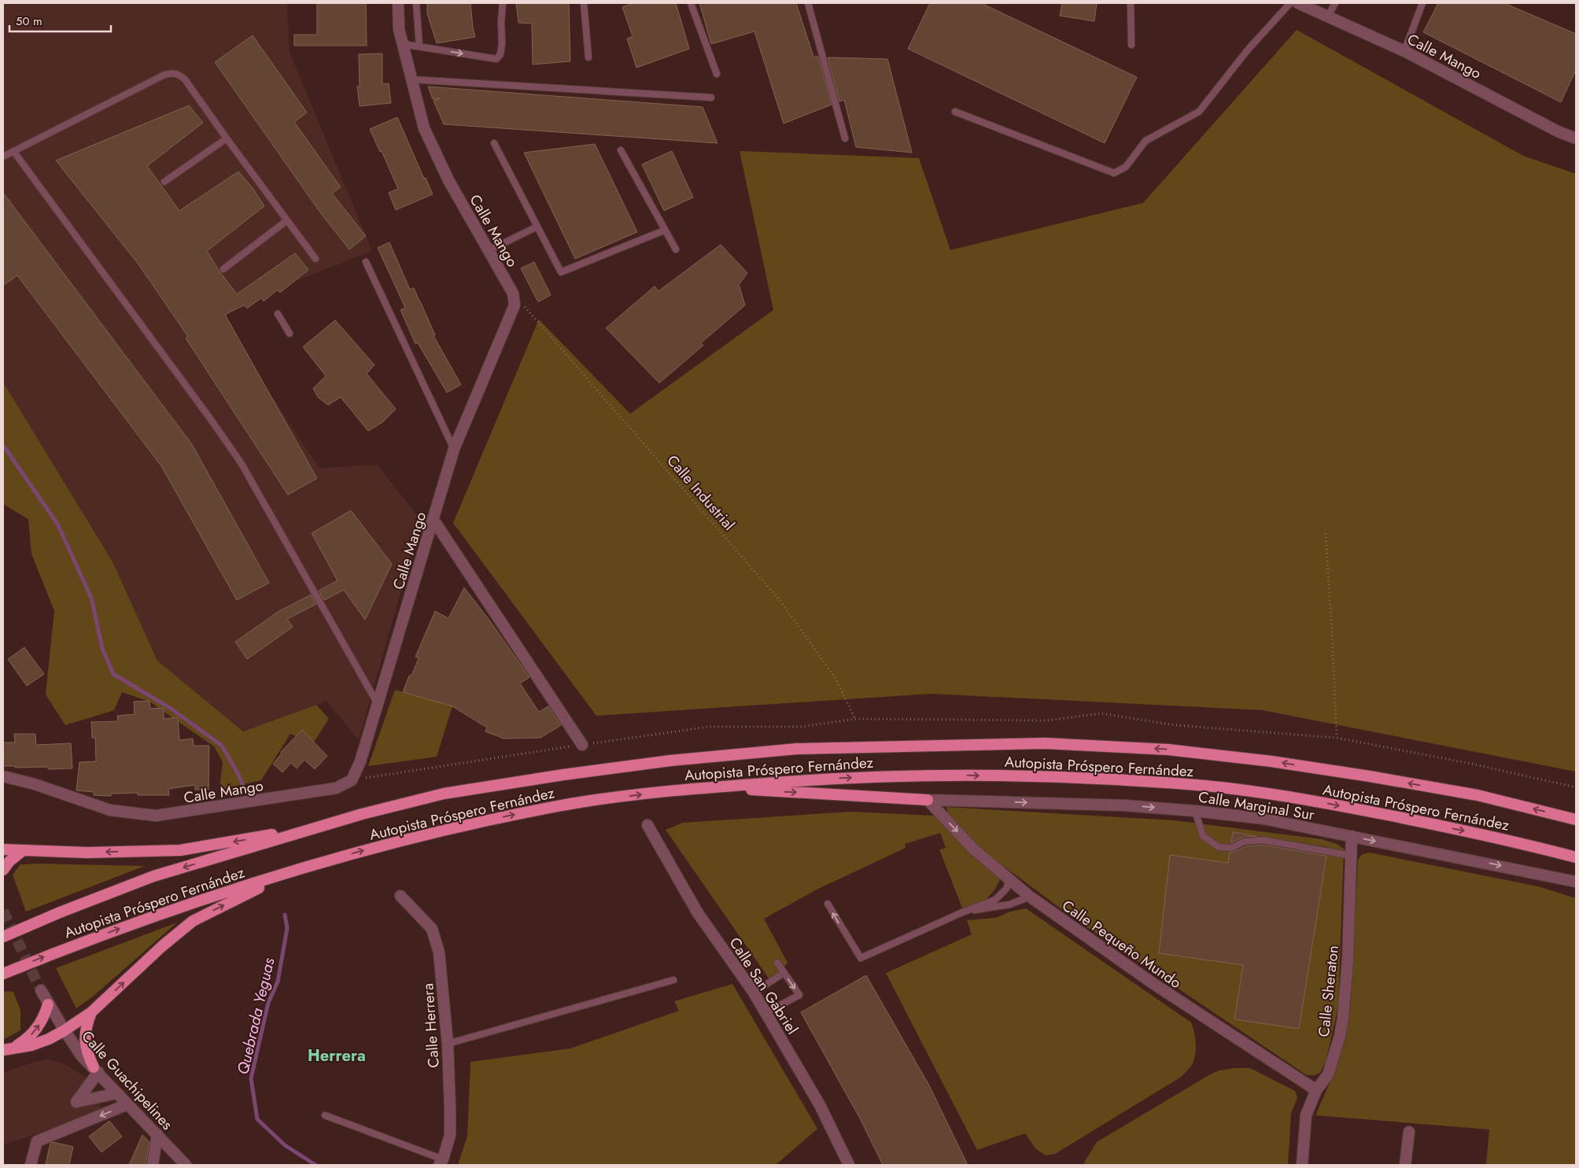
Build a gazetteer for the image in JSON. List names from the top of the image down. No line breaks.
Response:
{"streets":{"highway":["Autopista Próspero Fernández"],"street":["Calle Mango","Calle Marginal Sur","Calle Pequeño Mundo","Calle San Gabriel","Calle Sheraton","Calle Herrera","Calle Guachipelines"],"path":["Calle Industrial"]},"crossings":[["Calle Mango","Calle Industrial"],["Calle Marginal Sur","Calle Pequeño Mundo"],["Calle Marginal Sur","Calle Sheraton"],["Calle Pequeño Mundo","Calle Sheraton"]],"one_way":["Calle Marginal Sur"],"districts":["Herrera"],"water":["Quebrada Yeguas"],"scale_bar":"50 m"}
